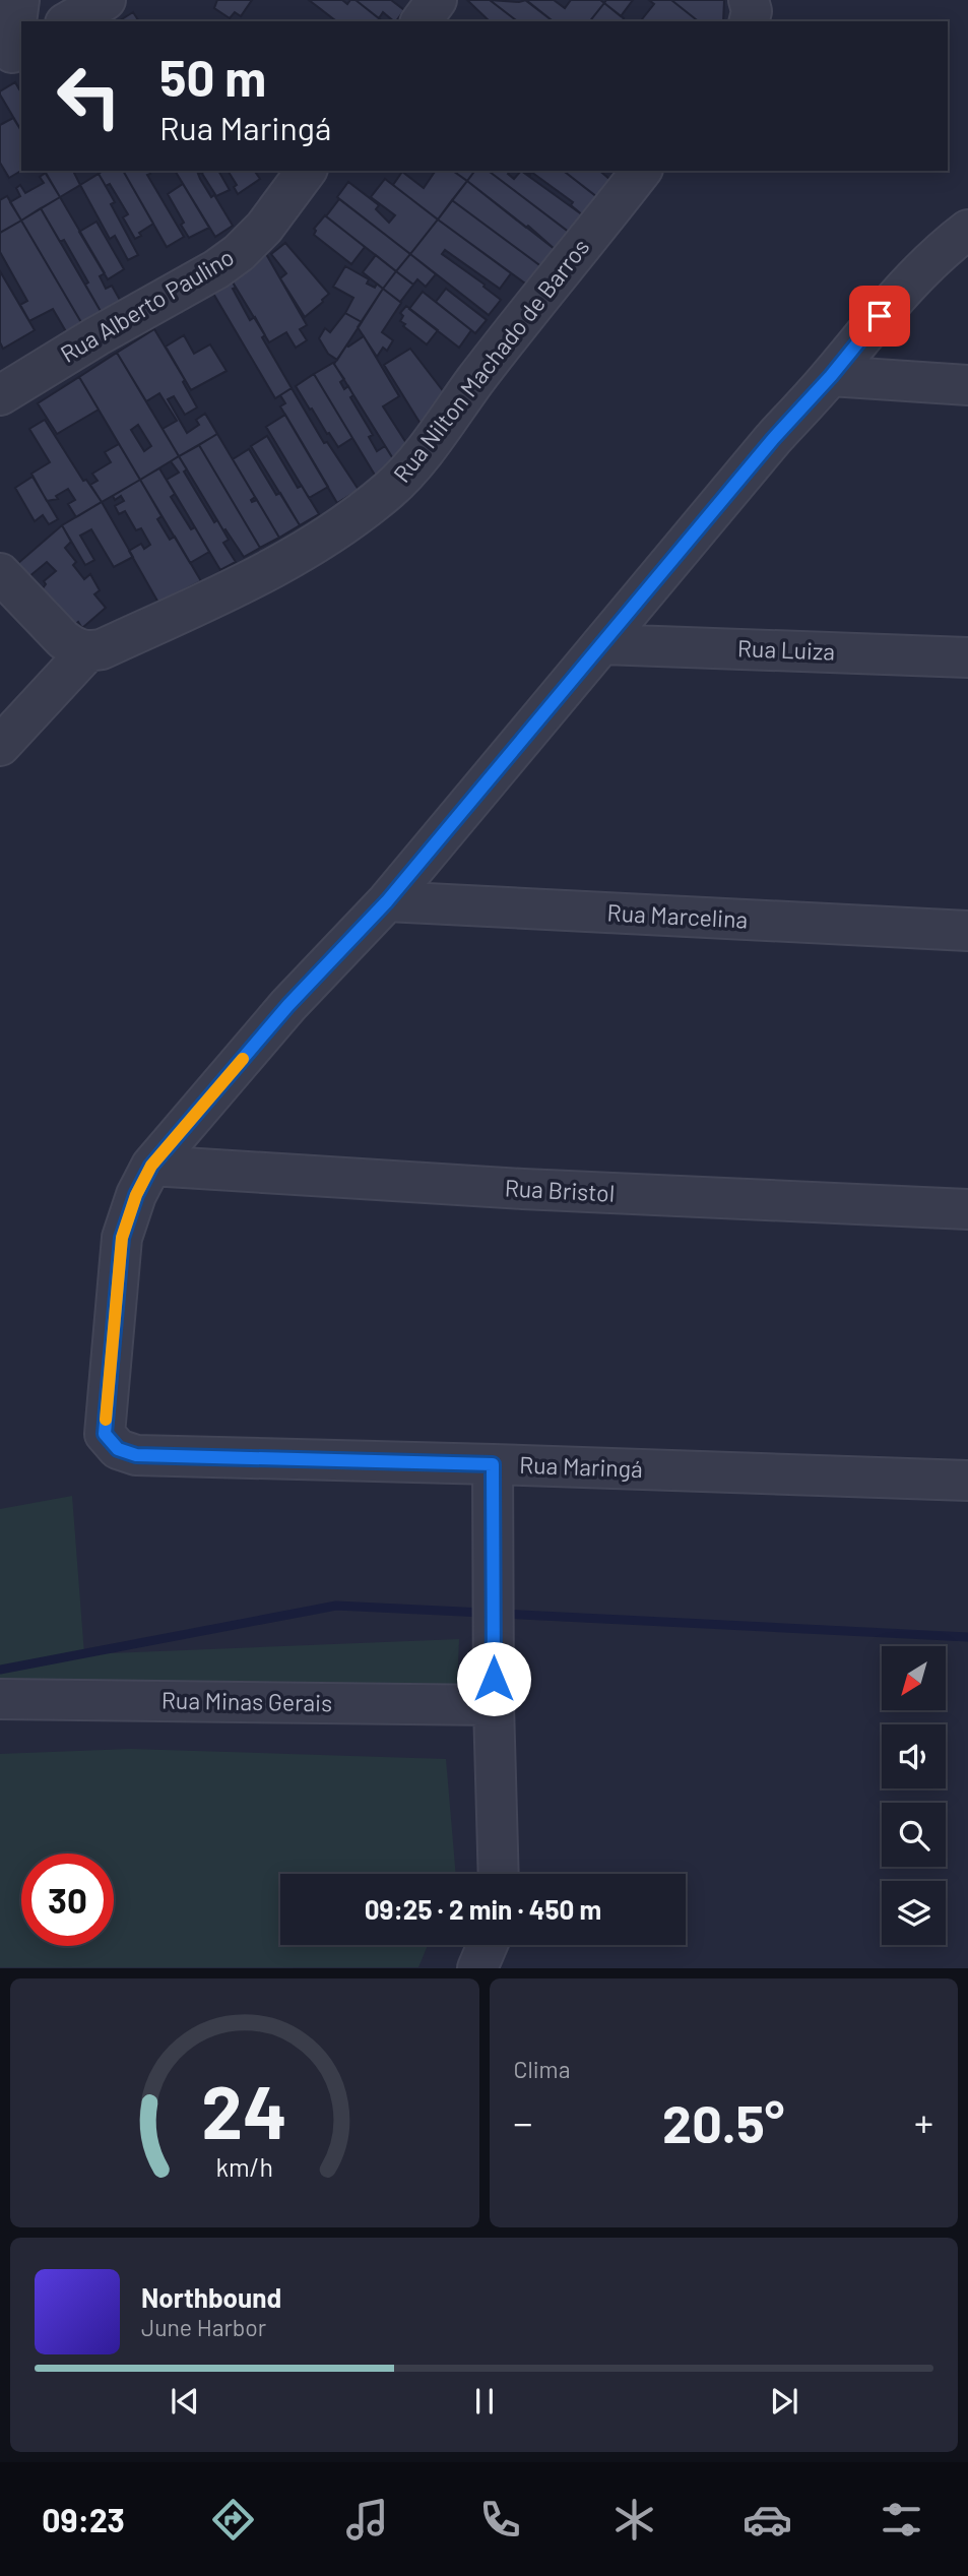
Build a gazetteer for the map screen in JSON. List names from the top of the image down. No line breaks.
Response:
{"streets":{"street":["Rua Alberto Paulino","Rua Nilton Machado de Barros","Rua Luiza","Rua Marcelina","Rua Bristol","Rua Maringá","Rua Minas Gerais"]},"crossings":[["Rua Bristol","Rua Maringá"]],"north":"bottom left","page":{"turn":["50 m","Rua Maringá"],"limit":"30","trip":"09:25 · 2 min · 450 m","tile":"Clima","heat":["−","20.5°","+"],"song":["Northbound","June Harbor"],"tabs":"09:23","gauge":["24","km/h"]}}
